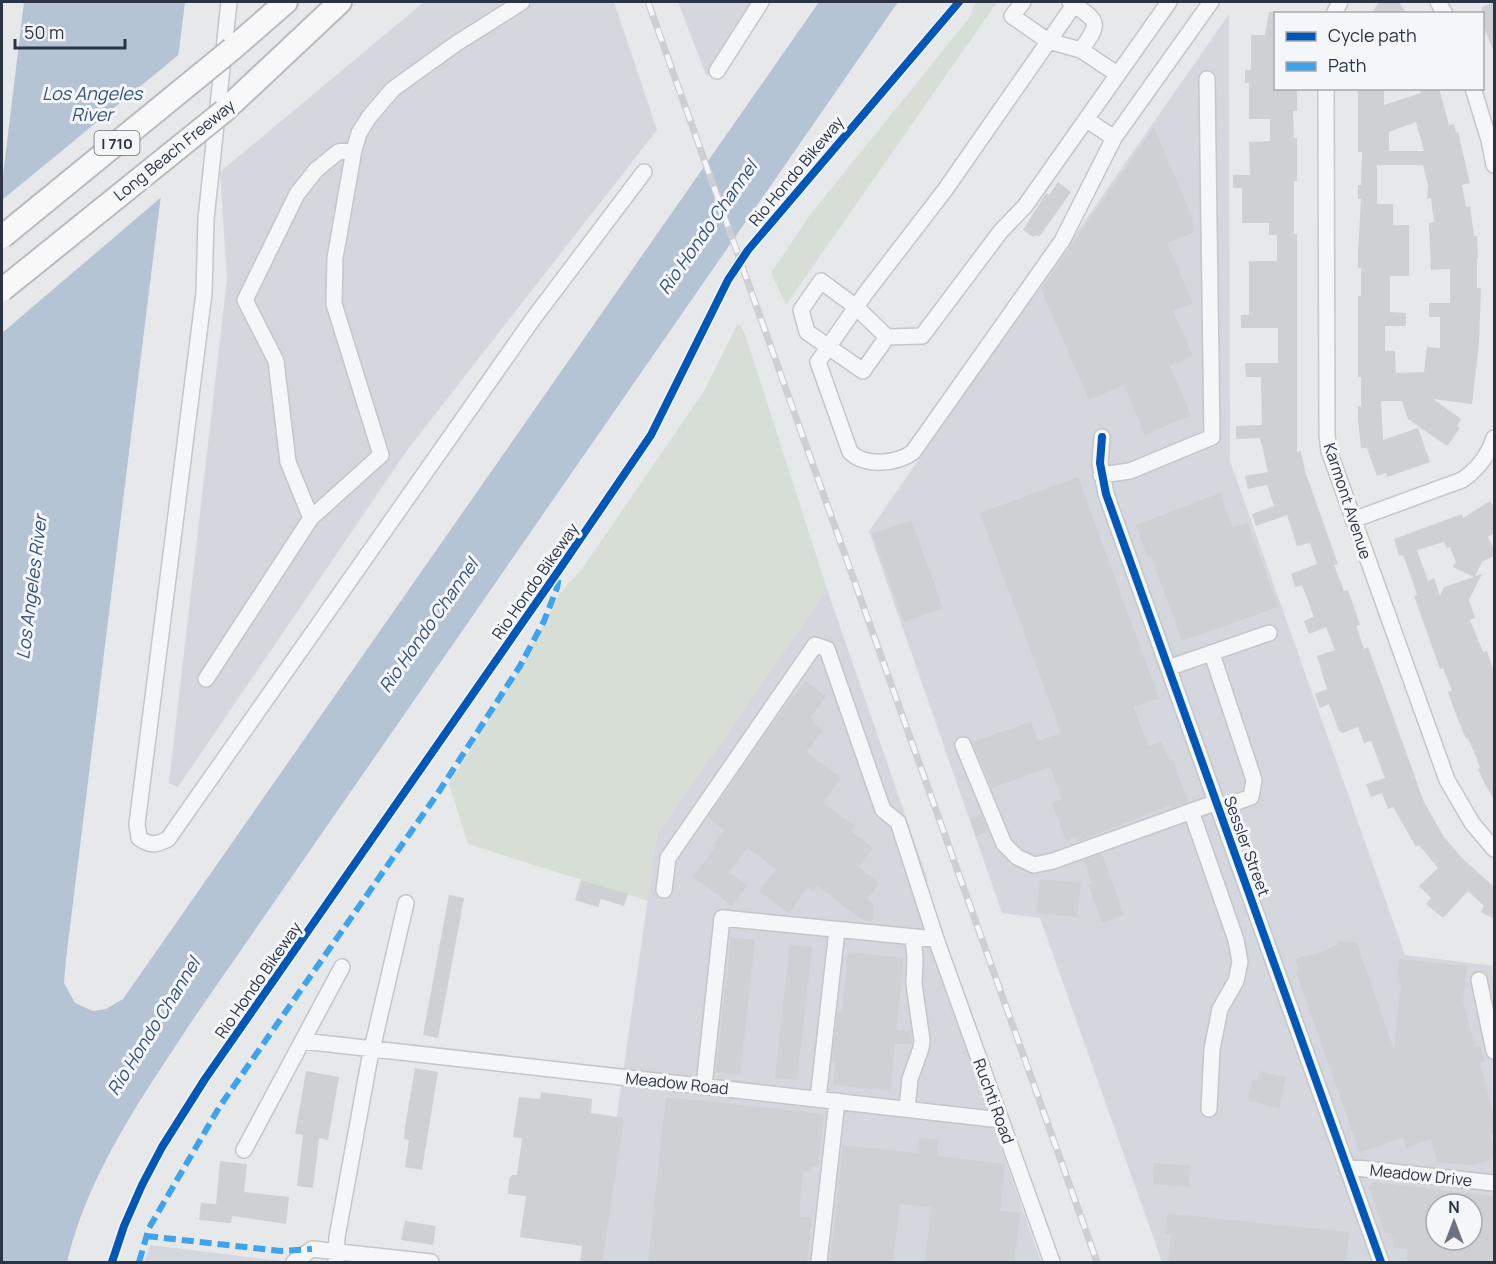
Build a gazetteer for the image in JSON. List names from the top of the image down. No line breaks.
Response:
{"streets":{"highway":["I 710","Long Beach Freeway"],"street":["Karmont Avenue","Sessler Street","Meadow Road","Ruchti Road","Meadow Drive"],"cycle path":["Rio Hondo Bikeway"]},"crossings":[["Sessler Street","Meadow Drive"],["Meadow Road","Ruchti Road"]],"water":["Los Angeles River","Rio Hondo Channel"],"legend":["Cycle path","Path"],"scale_bar":"50 m","north":"top"}
